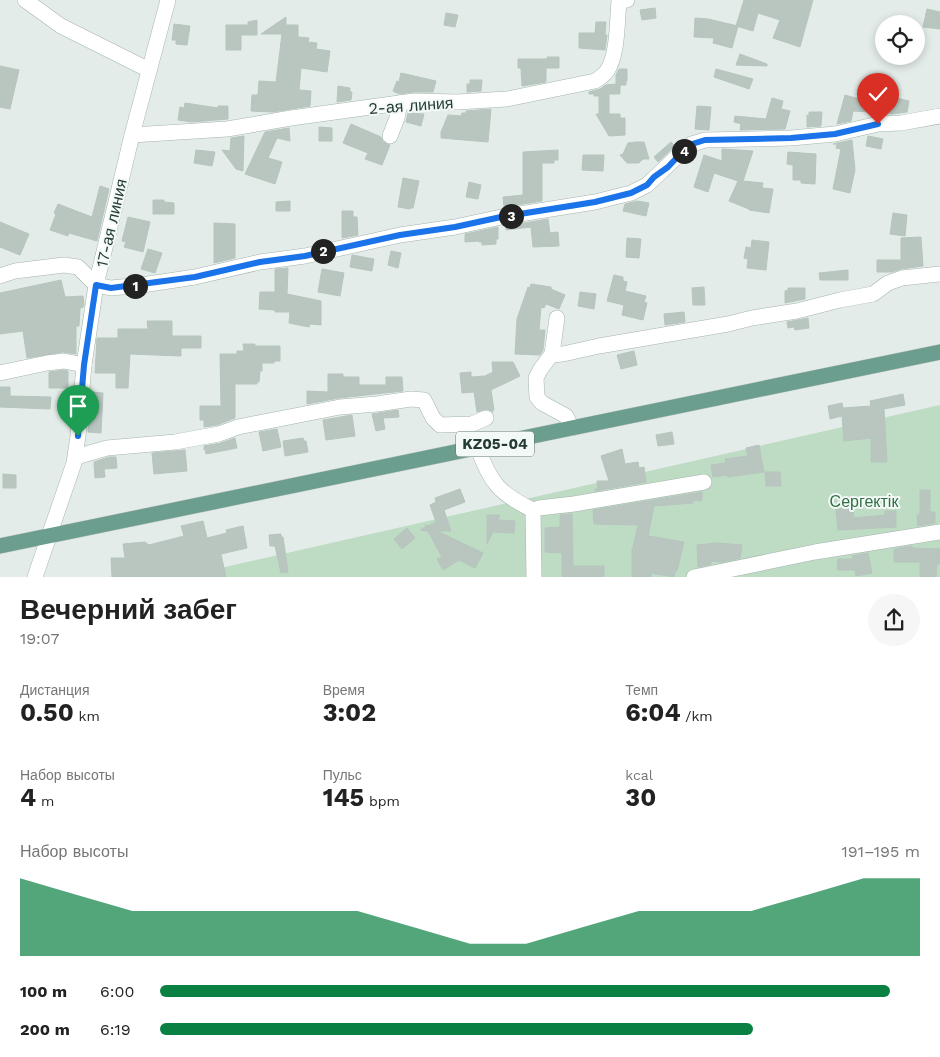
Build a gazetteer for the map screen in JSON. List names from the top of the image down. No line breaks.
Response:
{"streets":{"main road":["KZ05-04"],"street":["2-ая линия","17-ая линия"]},"crossings":[["2-ая линия","17-ая линия"],["17-ая линия","KZ05-04"]],"parks":["Сергектік"],"page":{"pins":["4","3","2","1"],"heading":["Вечерний забег","19:07"],"stats":[["Дистанция","0.50 km"],["Время","3:02"],["Темп","6:04 /km"],["Набор высоты","4 m"],["Пульс","145 bpm"],["kcal","30"]],"chart":["Набор высоты","191–195 m"],"list":[{"name":"100 m","note":"6:00"},{"name":"200 m","note":"6:19"}]}}
